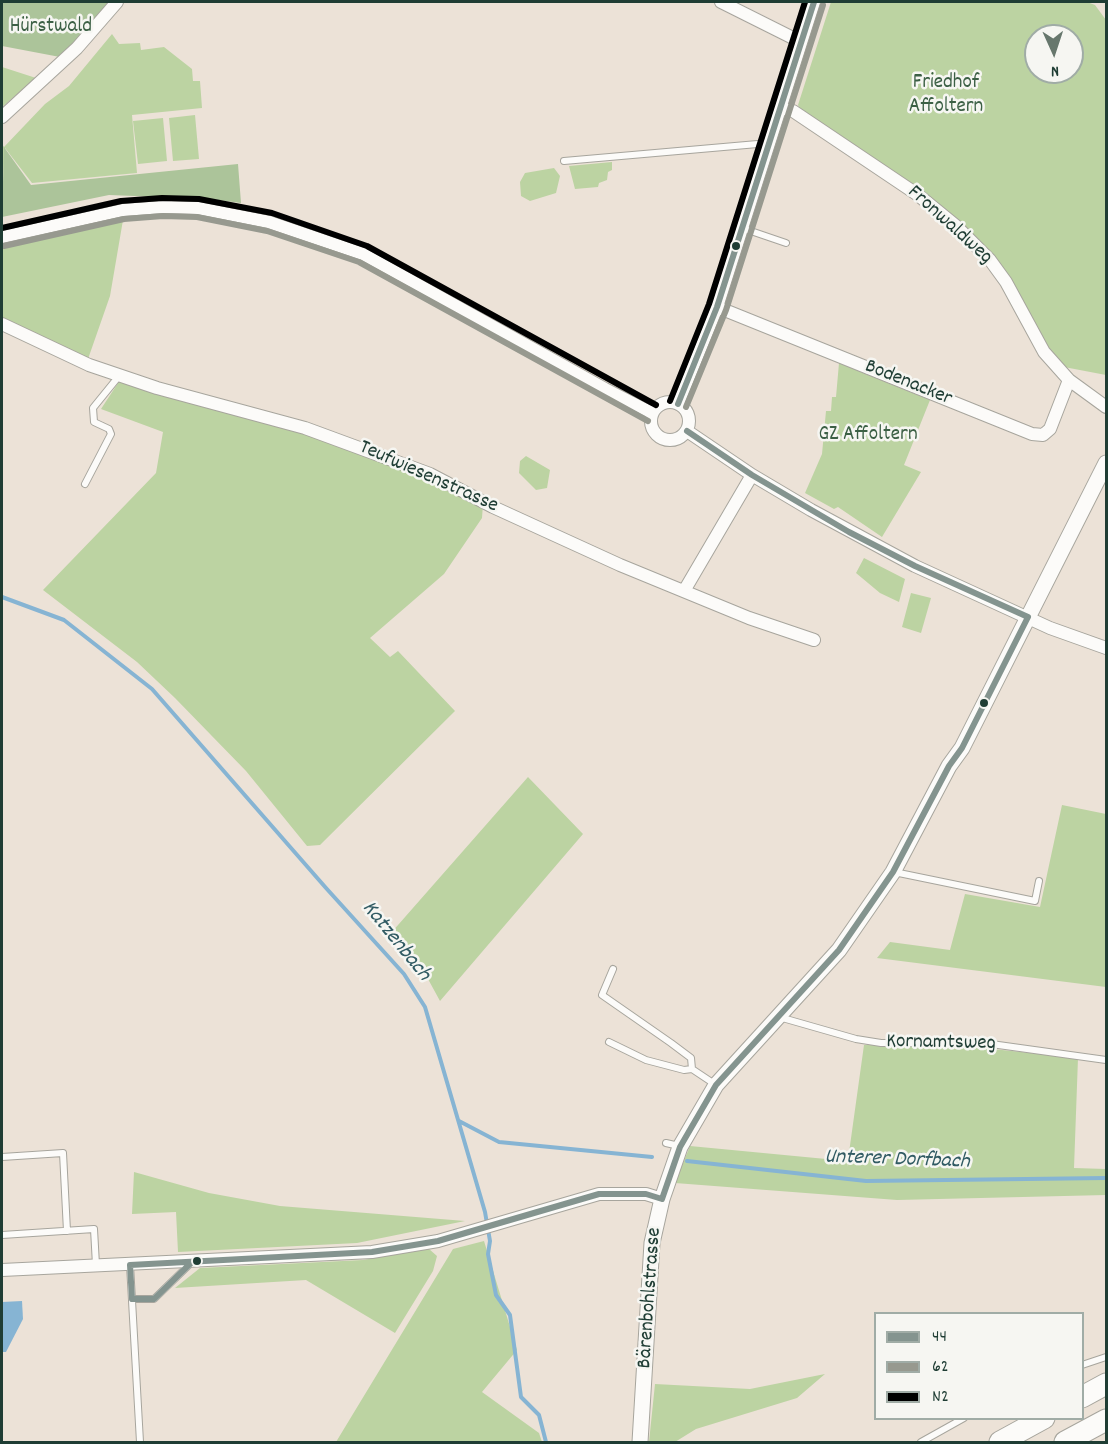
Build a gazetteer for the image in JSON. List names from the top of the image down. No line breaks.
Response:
{"streets":{"street":["Fronwaldweg","Bodenacker","Teufwiesenstrasse","Bärenbohlstrasse"],"lane":["Kornamtsweg"]},"crossings":[["Fronwaldweg","Bodenacker"],["Kornamtsweg","Bärenbohlstrasse"]],"water":["Katzenbach","Unterer Dorfbach"],"parks":["Hürstwald","Friedhof Affoltern","GZ Affoltern"],"lines":["transit line 44","transit line N2","transit line 62"],"legend":["44","62","N2"],"north":"bottom"}
